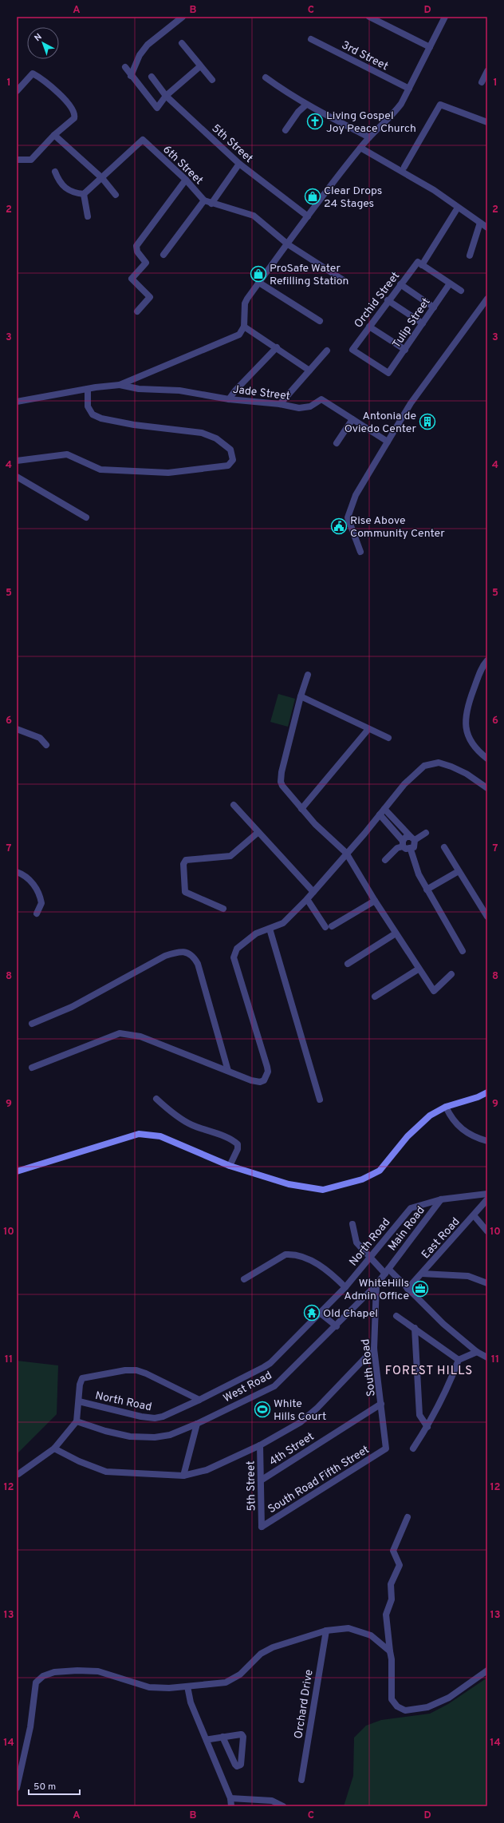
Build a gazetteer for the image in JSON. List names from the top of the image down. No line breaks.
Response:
{"streets":{"street":["3rd Street","5th Street","6th Street","Orchid Street","Tulip Street","Jade Street","Main Road","East Road","North Road","South Road","West Road","4th Street","South Road Fifth Street","Orchard Drive"]},"crossings":[["5th Street","4th Street"],["5th Street","South Road Fifth Street"],["Orchid Street","Tulip Street"],["Main Road","North Road"],["Main Road","West Road"],["South Road","West Road"],["South Road","4th Street"],["South Road","South Road Fifth Street"]],"districts":["FOREST HILLS"],"places":{"church":["Living Gospel Joy Peace Church"],"shop":["Clear Drops 24 Stages","ProSafe Water Refilling Station"],"building":["Antonia de Oviedo Center"],"public building":["Rise Above Community Center"],"office":["WhiteHills Admin Office"],"temple":["Old Chapel"],"sports":["White Hills Court"]},"scale_bar":"50 m","north":"top left","grid":{"columns":["A","B","C","D"],"rows":["1","2","3","4","5","6","7","8","9","10","11","12","13","14"]}}
